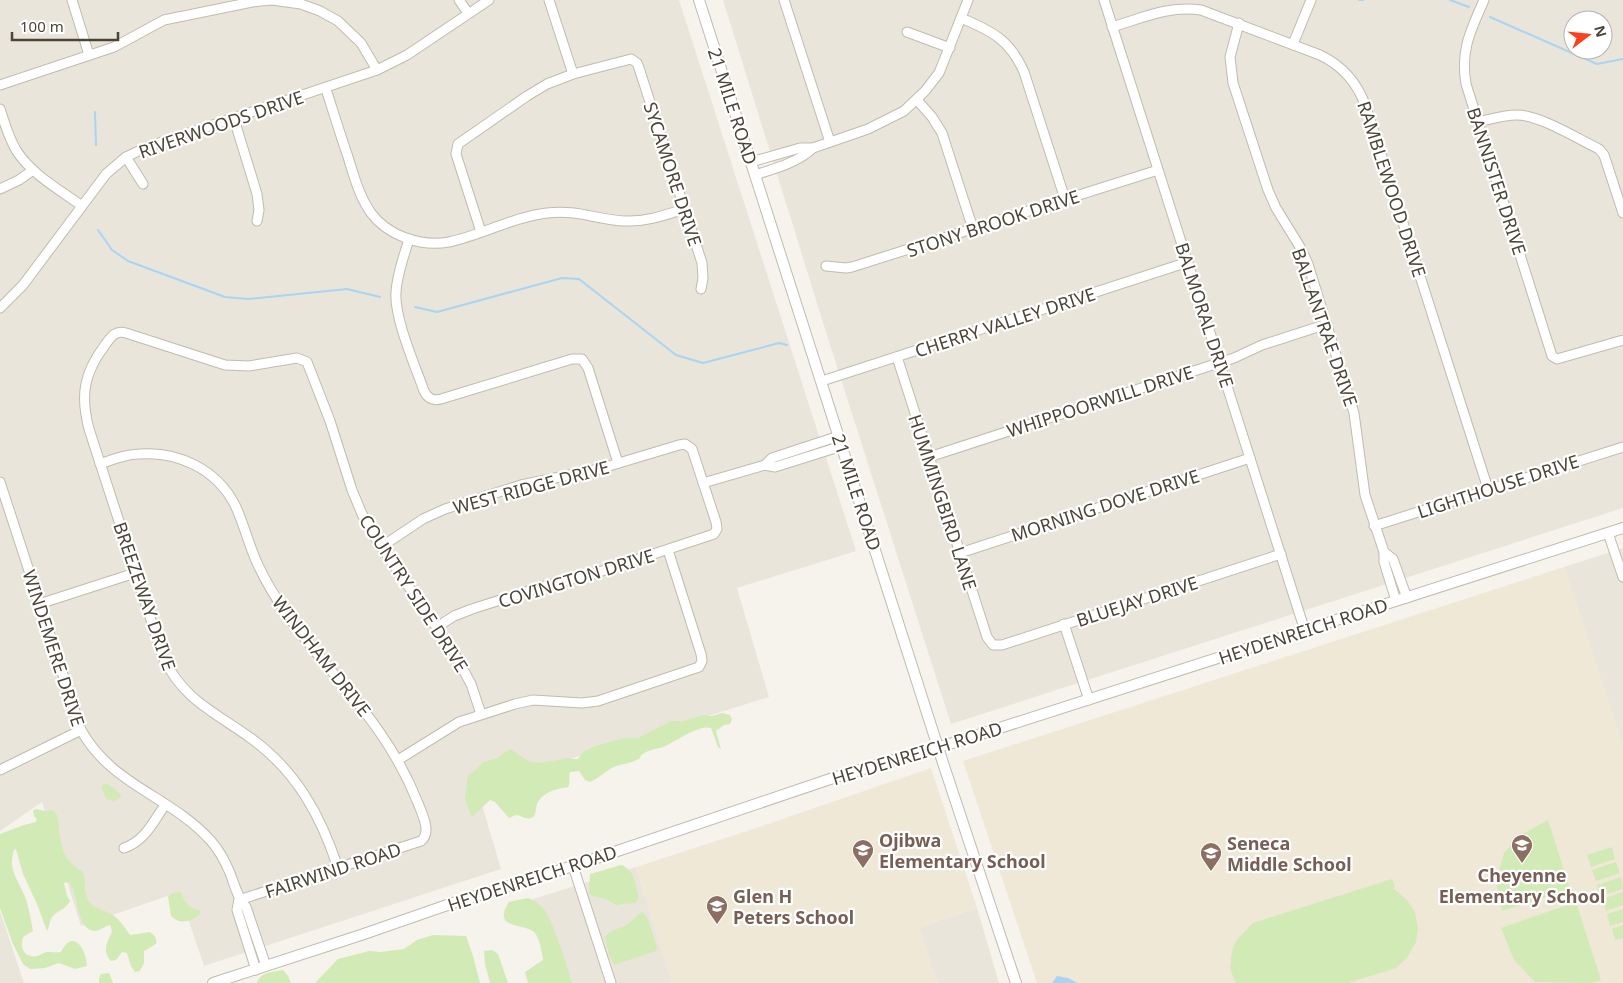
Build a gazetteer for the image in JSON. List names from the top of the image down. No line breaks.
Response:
{"streets":{"street":["21 MILE ROAD","RIVERWOODS DRIVE","SYCAMORE DRIVE","BANNISTER DRIVE","RAMBLEWOOD DRIVE","STONY BROOK DRIVE","BALMORAL DRIVE","CHERRY VALLEY DRIVE","BALLANTRAE DRIVE","WHIPPOORWILL DRIVE","LIGHTHOUSE DRIVE","WEST RIDGE DRIVE","HUMMINGBIRD LANE","MORNING DOVE DRIVE","COVINGTON DRIVE","COUNTRY SIDE DRIVE","BREEZEWAY DRIVE","BLUEJAY DRIVE","HEYDENREICH ROAD","WINDEMERE DRIVE","WINDHAM DRIVE","FAIRWIND ROAD"]},"crossings":[["21 MILE ROAD","CHERRY VALLEY DRIVE"],["21 MILE ROAD","HEYDENREICH ROAD"],["RAMBLEWOOD DRIVE","BALMORAL DRIVE"],["RAMBLEWOOD DRIVE","BALLANTRAE DRIVE"],["RAMBLEWOOD DRIVE","LIGHTHOUSE DRIVE"],["STONY BROOK DRIVE","BALMORAL DRIVE"],["BALMORAL DRIVE","CHERRY VALLEY DRIVE"],["BALMORAL DRIVE","WHIPPOORWILL DRIVE"],["BALMORAL DRIVE","MORNING DOVE DRIVE"],["BALMORAL DRIVE","BLUEJAY DRIVE"],["BALMORAL DRIVE","HEYDENREICH ROAD"],["CHERRY VALLEY DRIVE","HUMMINGBIRD LANE"],["BALLANTRAE DRIVE","WHIPPOORWILL DRIVE"],["BALLANTRAE DRIVE","LIGHTHOUSE DRIVE"],["BALLANTRAE DRIVE","HEYDENREICH ROAD"],["WHIPPOORWILL DRIVE","HUMMINGBIRD LANE"],["WEST RIDGE DRIVE","COVINGTON DRIVE"],["WEST RIDGE DRIVE","COUNTRY SIDE DRIVE"],["HUMMINGBIRD LANE","MORNING DOVE DRIVE"],["HUMMINGBIRD LANE","BLUEJAY DRIVE"],["COVINGTON DRIVE","COUNTRY SIDE DRIVE"],["COUNTRY SIDE DRIVE","BREEZEWAY DRIVE"],["BREEZEWAY DRIVE","WINDHAM DRIVE"],["BREEZEWAY DRIVE","FAIRWIND ROAD"],["HEYDENREICH ROAD","WINDEMERE DRIVE"],["WINDEMERE DRIVE","FAIRWIND ROAD"],["WINDHAM DRIVE","FAIRWIND ROAD"]],"places":{"school or university":["Cheyenne Elementary School","Ojibwa Elementary School","Seneca Middle School","Glen H Peters School"]},"scale_bar":"100 m","north":"right"}
